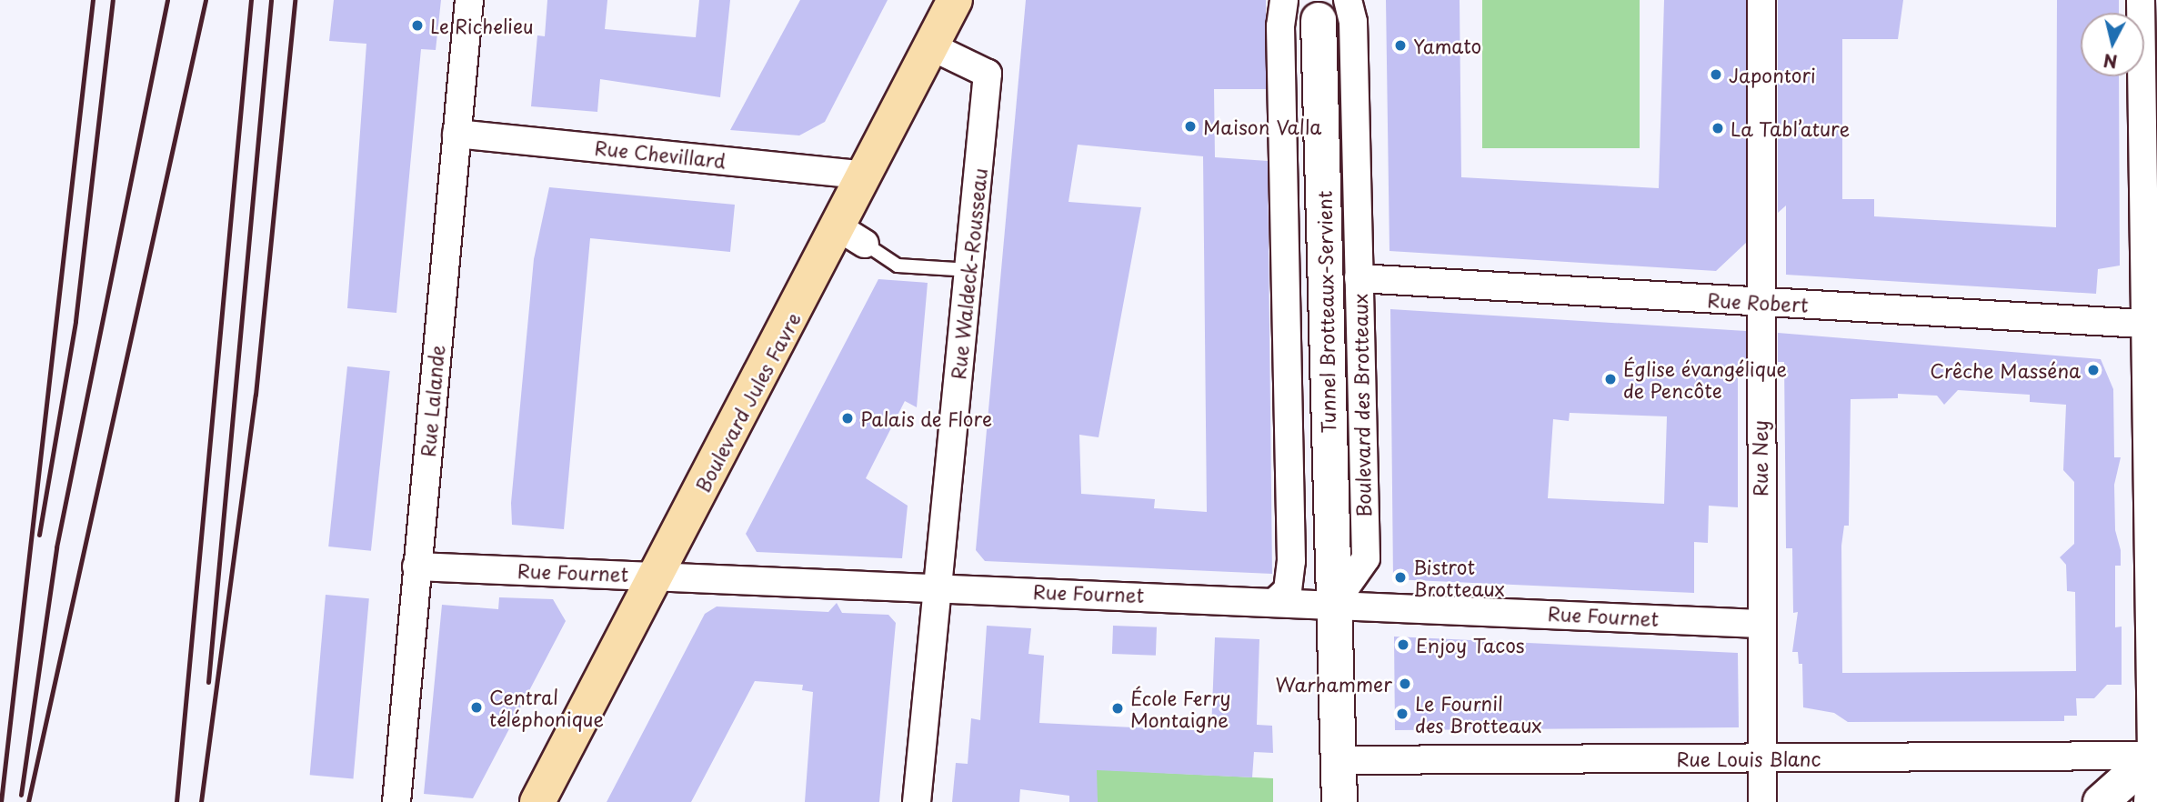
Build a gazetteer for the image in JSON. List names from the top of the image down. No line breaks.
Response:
{"streets":{"main road":["Tunnel Brotteaux-Servient","Boulevard Jules Favre"],"street":["Rue Chevillard","Rue Waldeck-Rousseau","Rue Robert","Rue Lalande","Boulevard des Brotteaux","Rue Ney","Rue Fournet","Rue Louis Blanc"]},"crossings":[["Rue Chevillard","Rue Lalande"],["Rue Chevillard","Boulevard Jules Favre"],["Rue Waldeck-Rousseau","Boulevard Jules Favre"],["Rue Waldeck-Rousseau","Rue Fournet"],["Rue Robert","Boulevard des Brotteaux"],["Rue Robert","Rue Ney"],["Tunnel Brotteaux-Servient","Boulevard des Brotteaux"],["Tunnel Brotteaux-Servient","Rue Fournet"],["Rue Lalande","Rue Fournet"],["Boulevard Jules Favre","Rue Fournet"],["Boulevard des Brotteaux","Rue Fournet"],["Rue Ney","Rue Fournet"],["Rue Ney","Rue Louis Blanc"]],"places":["Le Richelieu","Yamato","Japontori","Maison Valla","La Tabl’ature","Crêche Masséna","Église évangélique de Pencôte","Palais de Flore","Bistrot Brotteaux","Enjoy Tacos","Warhammer","Central téléphonique","École Ferry Montaigne","Le Fournil des Brotteaux"],"north":"bottom"}
